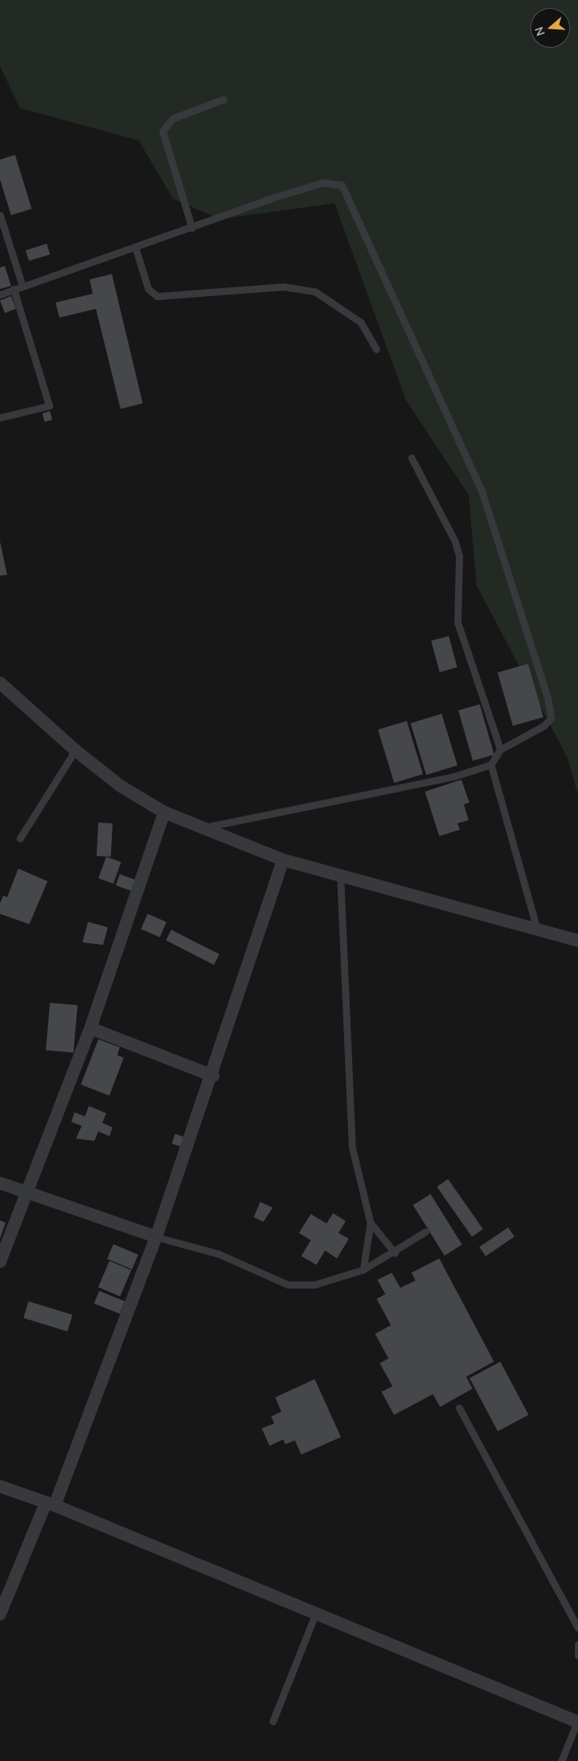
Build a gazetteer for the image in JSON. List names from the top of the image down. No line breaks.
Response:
{"north":"left"}
